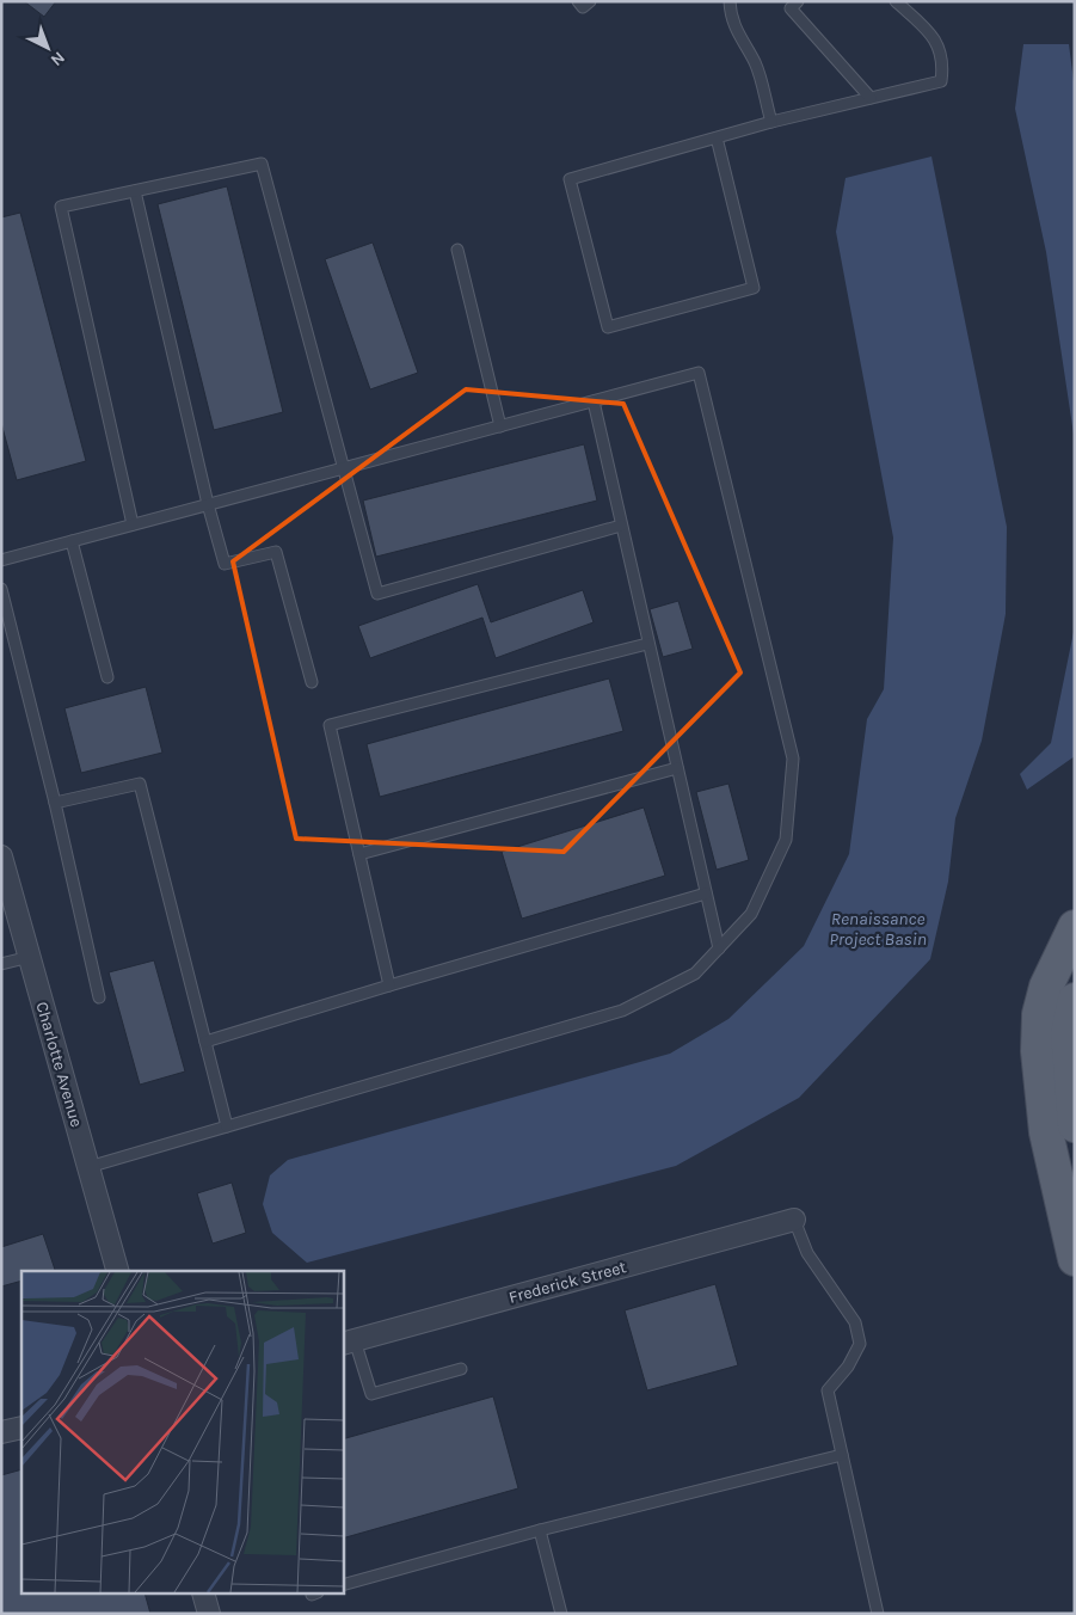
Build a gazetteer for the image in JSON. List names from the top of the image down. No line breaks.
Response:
{"streets":{"street":["Charlotte Avenue","Frederick Street"]},"water":["Renaissance Project Basin"],"north":"bottom right"}
